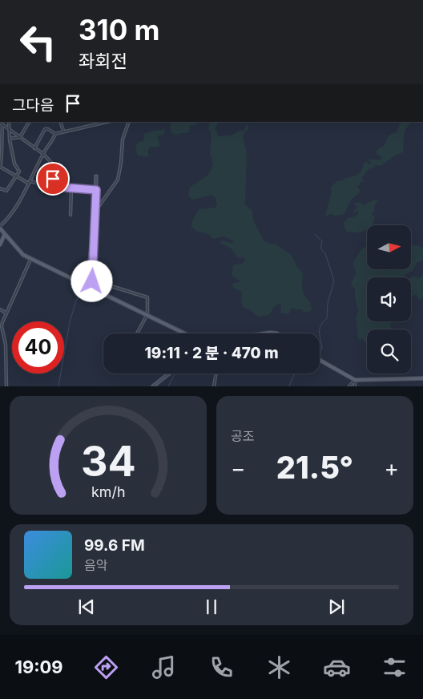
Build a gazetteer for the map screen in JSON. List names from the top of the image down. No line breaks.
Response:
{"north":"right","page":{"turn":["310 m","좌회전"],"then":"그다음","limit":"40","trip":"19:11 · 2 분 · 470 m","tile":"공조","heat":["−","21.5°","+"],"song":["99.6 FM","음악"],"tabs":"19:09","gauge":["34","km/h"]}}
